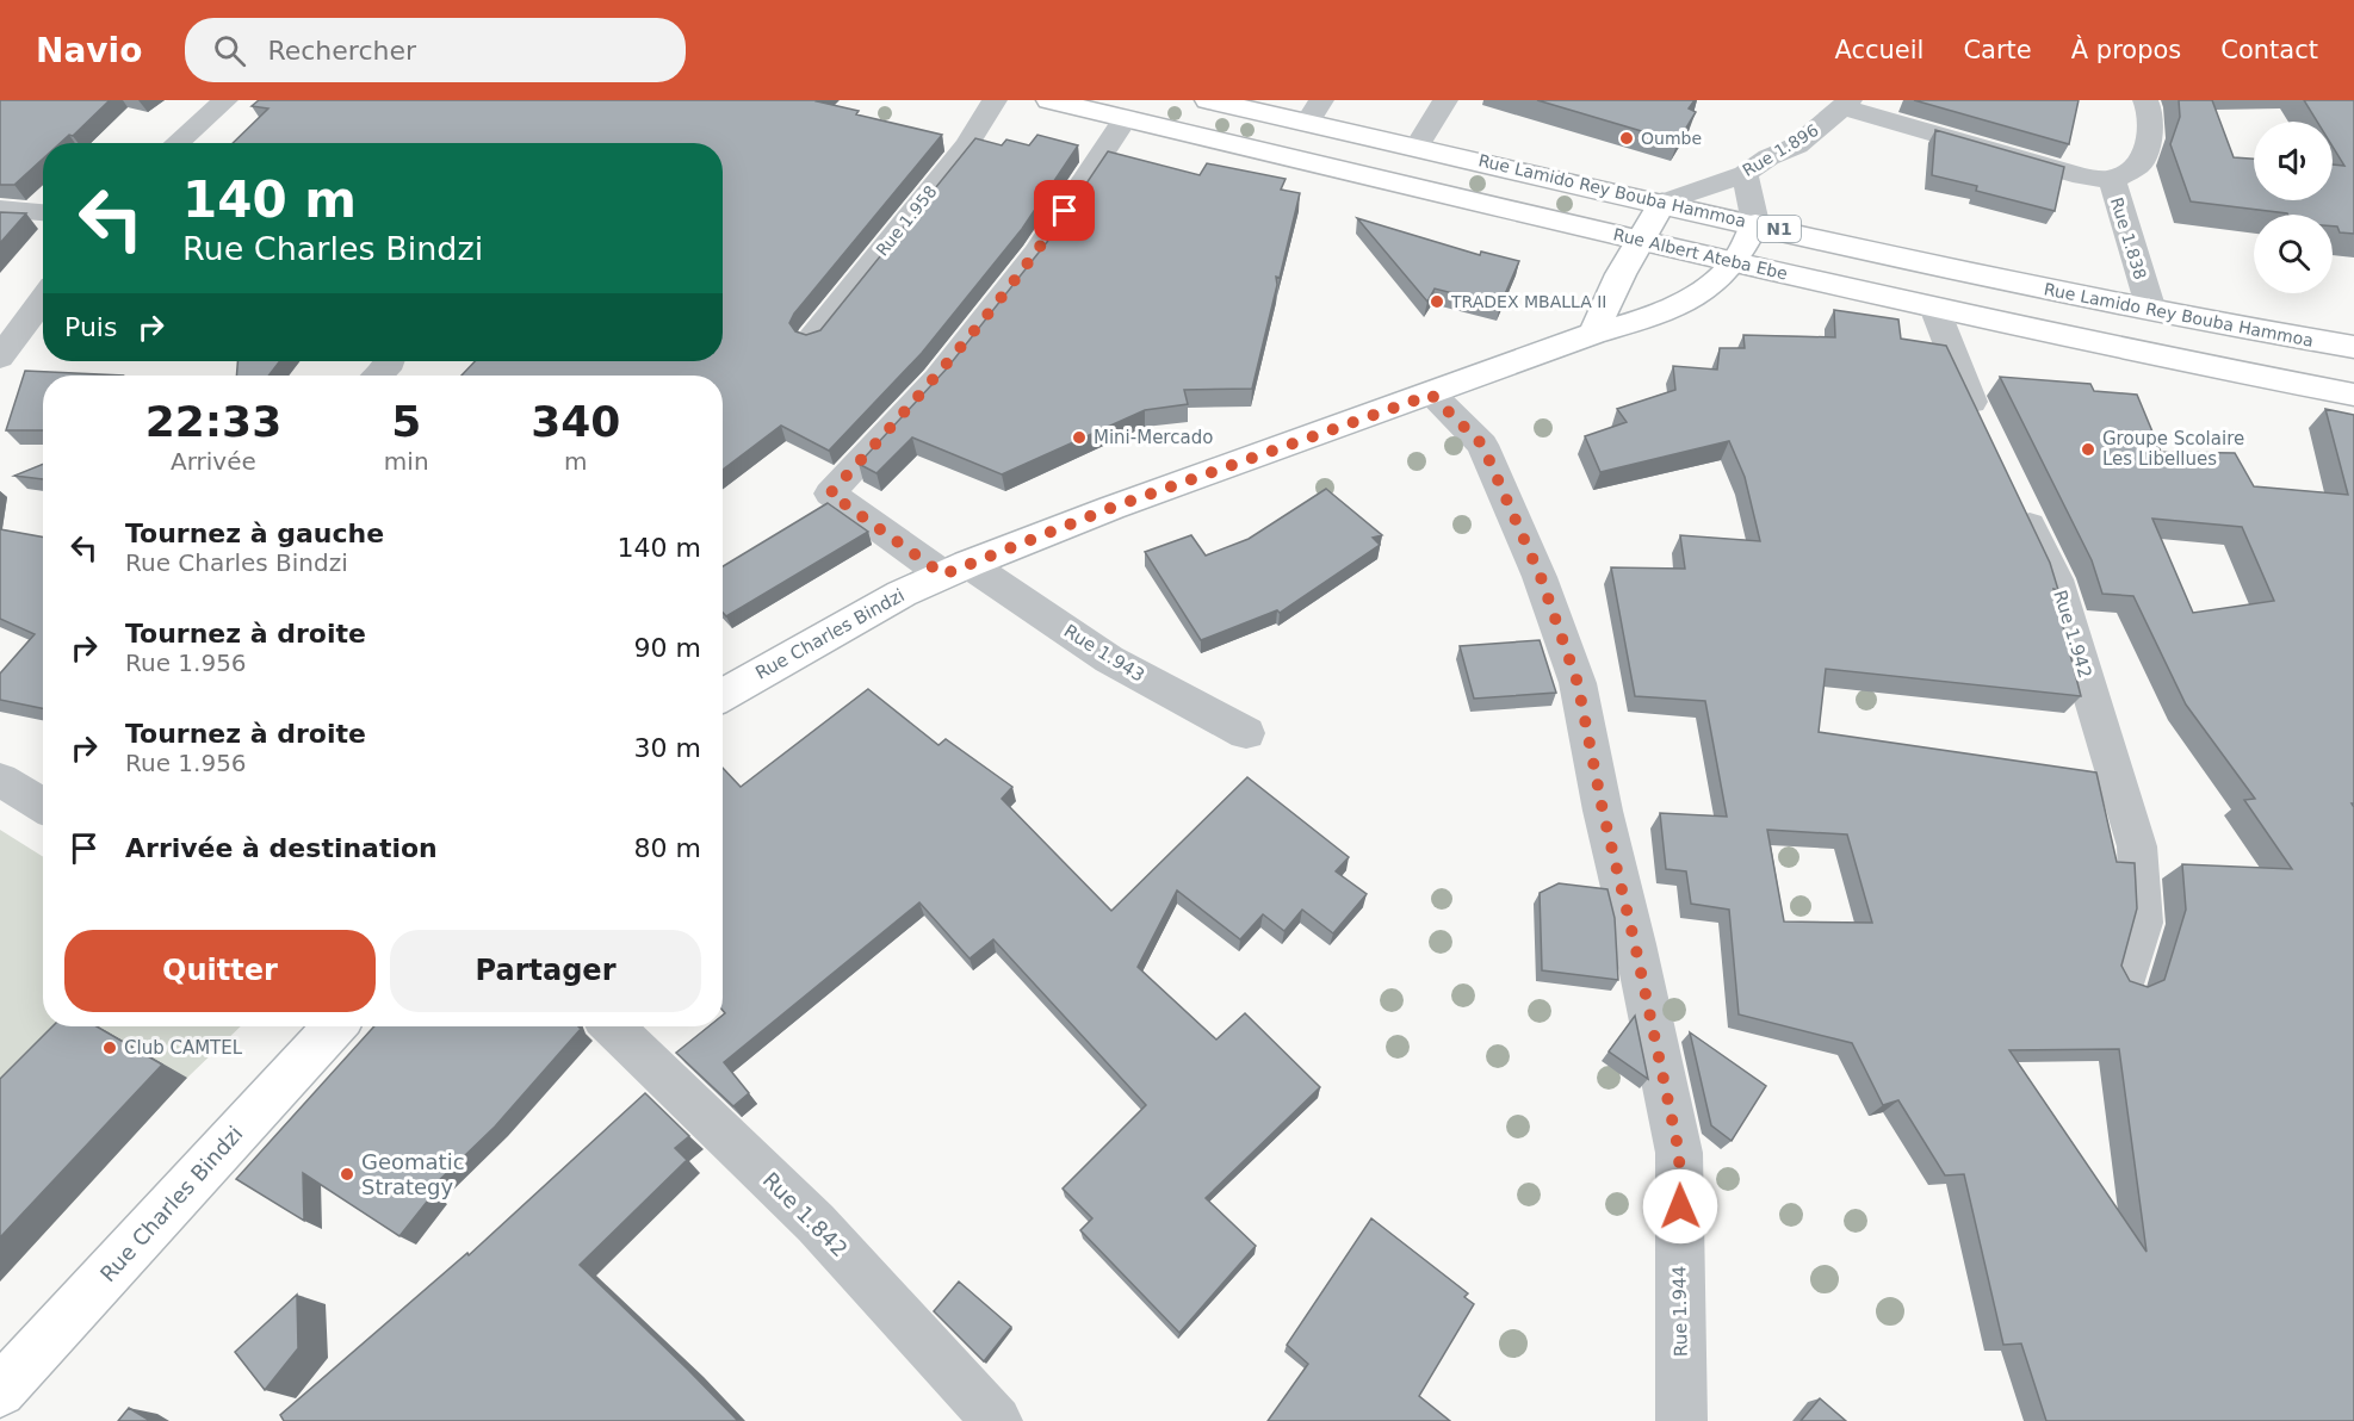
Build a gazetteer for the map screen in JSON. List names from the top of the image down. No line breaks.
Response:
{"streets":{"main road":["Rue Lamido Rey Bouba Hammoa","N1","Rue Albert Ateba Ebe","Rue Charles Bindzi"],"street":["Rue 1.896","Rue 1.958","Rue 1.838","Rue 1.942","Rue 1.943","Rue 1.842","Rue 1.944"]},"crossings":[["Rue 1.896","Rue Lamido Rey Bouba Hammoa"],["Rue Lamido Rey Bouba Hammoa","Rue 1.838"],["Rue Lamido Rey Bouba Hammoa","Rue Charles Bindzi"],["Rue Albert Ateba Ebe","Rue Charles Bindzi"],["Rue Albert Ateba Ebe","Rue 1.943"],["Rue Charles Bindzi","Rue 1.943"],["Rue Charles Bindzi","Rue 1.944"]],"places":["Oumbe","TRADEX MBALLA II","Mini-Mercado","Groupe Scolaire Les Libellues","Club CAMTEL","Geomatic Strategy"],"page":{"header":"Navio","search":"Rechercher","nav":["Accueil","Carte","À propos","Contact"],"turn":["140 m","Rue Charles Bindzi"],"then":"Puis","eta":["22:33","Arrivée","5","min","340","m"],"list":[{"name":"Tournez à gauche","note":"Rue Charles Bindzi","value":"140 m"},{"name":"Tournez à droite","note":"Rue 1.956","value":"90 m"},{"name":"Tournez à droite","note":"Rue 1.956","value":"30 m"},{"name":"Arrivée à destination","value":"80 m"}],"buttons":["Quitter","Partager"]}}
